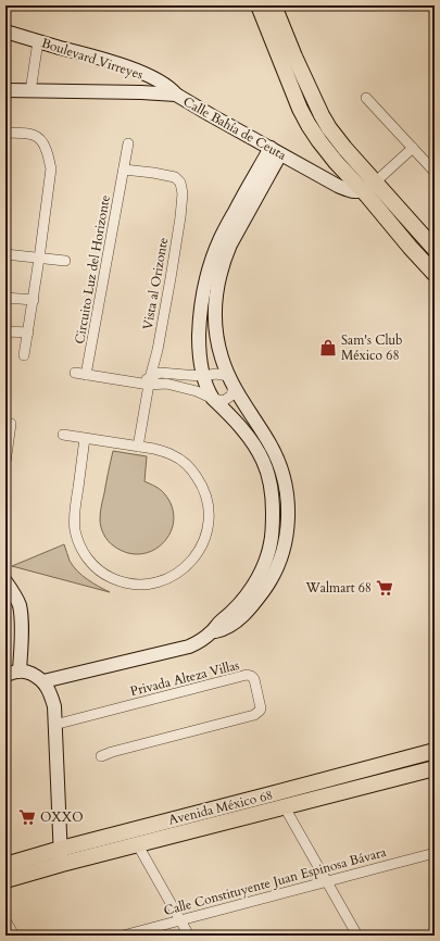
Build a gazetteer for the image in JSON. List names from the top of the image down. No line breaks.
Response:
{"streets":{"main road":["Avenida México 68"],"street":["Boulevard Virreyes","Calle Bahía de Ceuta","Circuito Luz del Horizonte","Vista al Orizonte","Privada Alteza Villas","Calle Constituyente Juan Espinosa Bávara"]},"crossings":[["Boulevard Virreyes","Calle Bahía de Ceuta"],["Circuito Luz del Horizonte","Vista al Orizonte"]],"places":{"shop":["Sam's Club México 68"],"supermarket":["Walmart 68","OXXO"]}}
